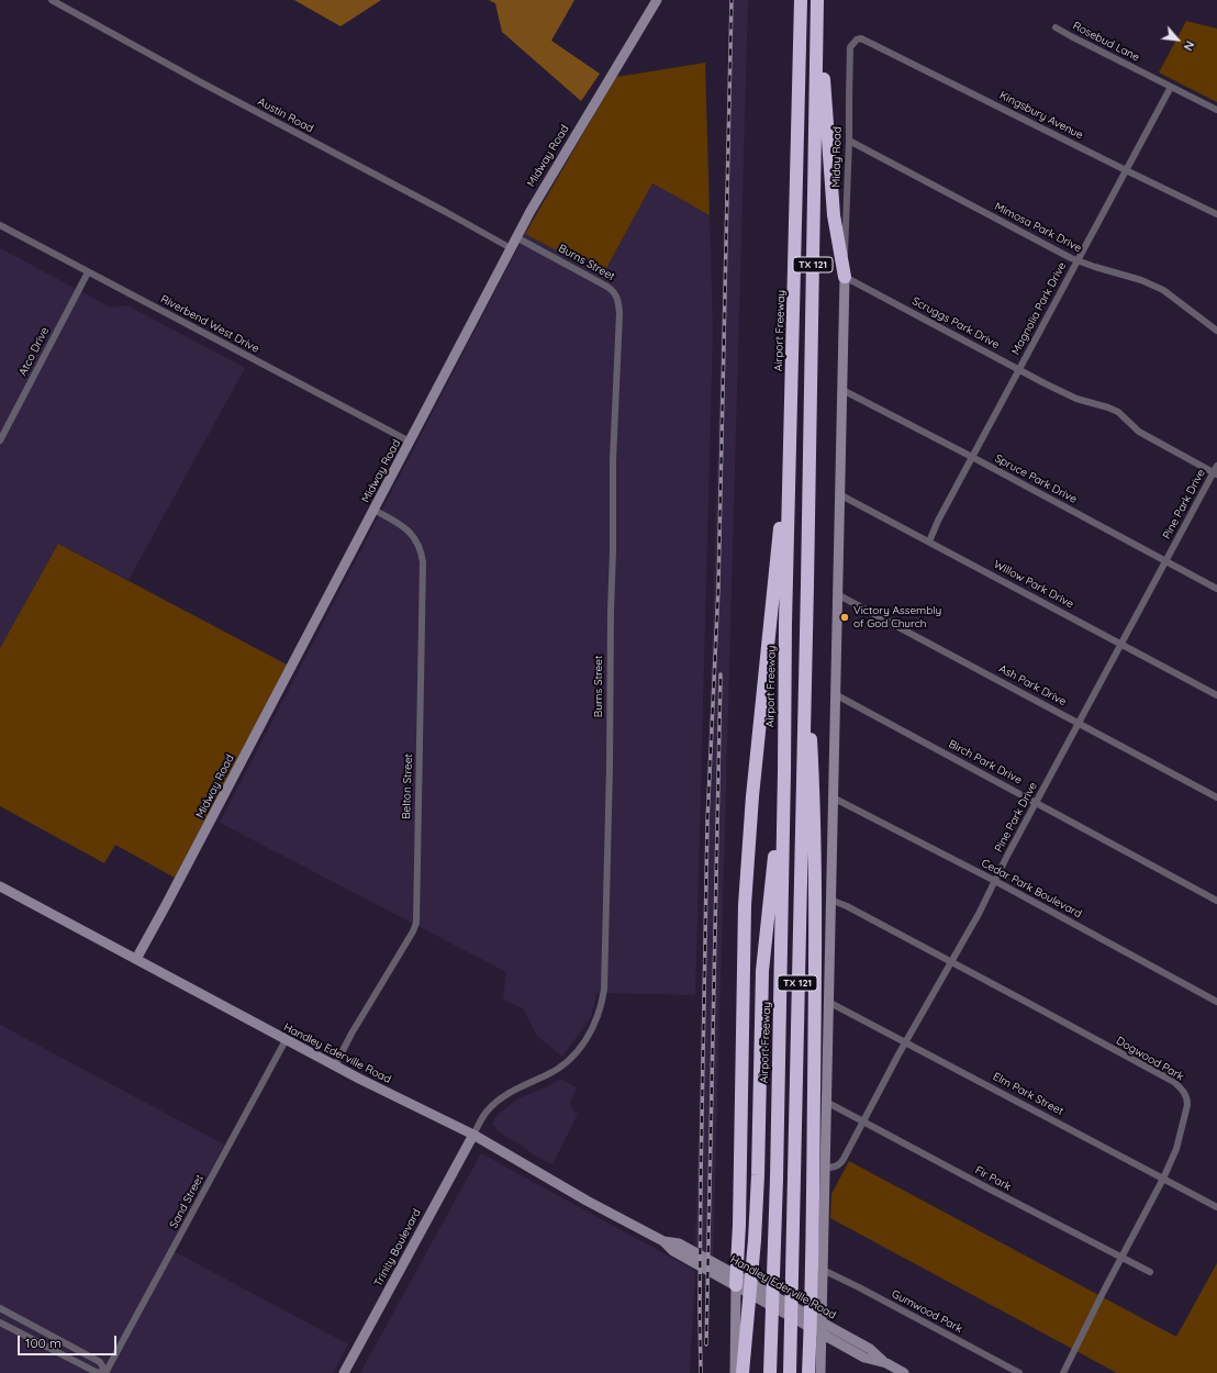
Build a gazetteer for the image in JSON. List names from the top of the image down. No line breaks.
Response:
{"streets":{"highway":["TX 121","Airport Freeway"],"main road":["Midway Road","Handley Ederville Road","Trinity Boulevard"],"street":["Rosebud Lane","Austin Road","Kingsbury Avenue","Miday Road","Mimosa Park Drive","Burns Street","Magnolia Park Drive","Scruggs Park Drive","Riverbend West Drive","Atco Drive","Spruce Park Drive","Pine Park Drive","Willow Park Drive","Ash Park Drive","Birch Park Drive","Belton Street","Cedar Park Boulevard","Dogwood Park","Elm Park Street","Fir Park","Sand Street","Gumwood Park"]},"crossings":[["Rosebud Lane","Magnolia Park Drive"],["Austin Road","Midway Road"],["Kingsbury Avenue","Miday Road"],["Kingsbury Avenue","Magnolia Park Drive"],["Midway Road","Burns Street"],["Midway Road","Riverbend West Drive"],["Midway Road","Belton Street"],["Midway Road","Handley Ederville Road"],["Miday Road","Mimosa Park Drive"],["Miday Road","Scruggs Park Drive"],["Mimosa Park Drive","Magnolia Park Drive"],["Burns Street","Handley Ederville Road"],["Burns Street","Trinity Boulevard"],["Magnolia Park Drive","Scruggs Park Drive"],["Magnolia Park Drive","Spruce Park Drive"],["Magnolia Park Drive","Willow Park Drive"],["Scruggs Park Drive","Pine Park Drive"],["Riverbend West Drive","Atco Drive"],["Spruce Park Drive","Pine Park Drive"],["Pine Park Drive","Willow Park Drive"],["Pine Park Drive","Ash Park Drive"],["Pine Park Drive","Birch Park Drive"],["Pine Park Drive","Cedar Park Boulevard"],["Pine Park Drive","Dogwood Park"],["Pine Park Drive","Elm Park Street"],["Pine Park Drive","Fir Park"],["Belton Street","Handley Ederville Road"],["Handley Ederville Road","Sand Street"],["Handley Ederville Road","Trinity Boulevard"],["Dogwood Park","Elm Park Street"],["Dogwood Park","Fir Park"]],"places":["Victory Assembly of God Church"],"scale_bar":"100 m","north":"bottom right"}
